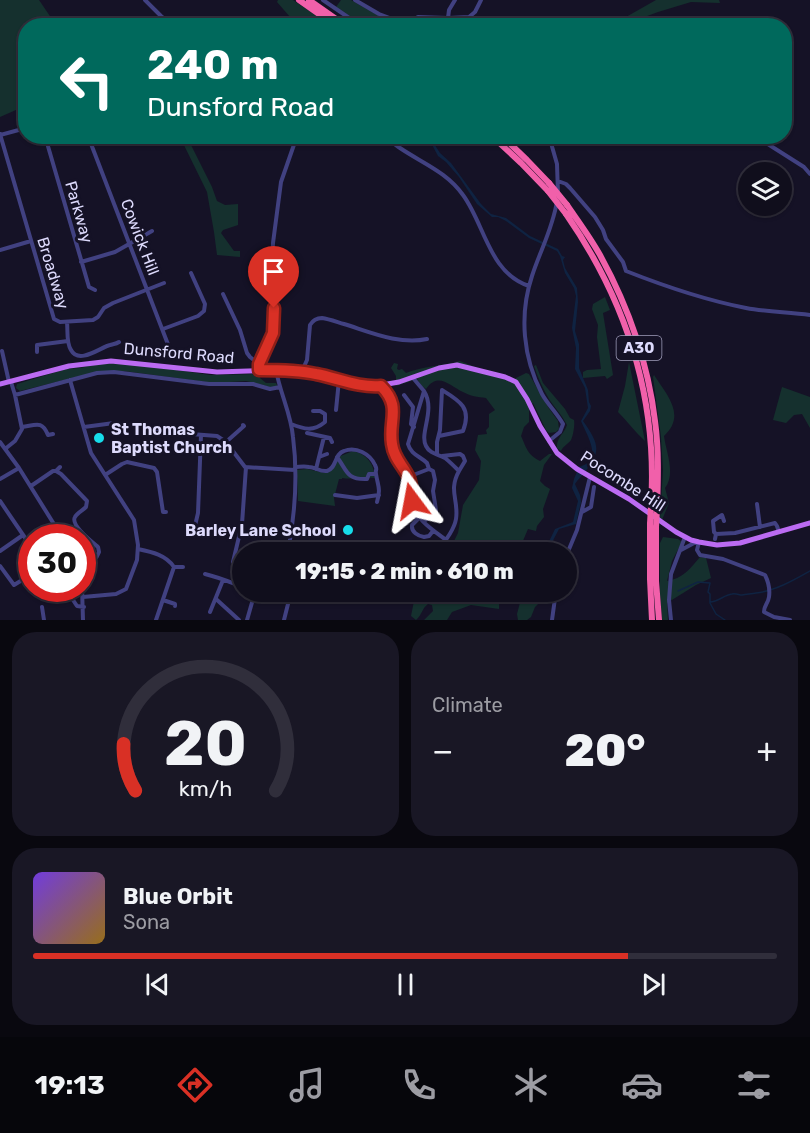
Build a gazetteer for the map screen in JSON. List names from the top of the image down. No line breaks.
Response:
{"streets":{"highway":["A30"],"main road":["Dunsford Road","Pocombe Hill"],"street":["Parkway","Cowick Hill","Broadway"]},"crossings":[["Cowick Hill","Broadway"],["Dunsford Road","Pocombe Hill"]],"places":["St Thomas Baptist Church","Barley Lane School"],"page":{"turn":["240 m","Dunsford Road"],"limit":"30","trip":"19:15 · 2 min · 610 m","tile":"Climate","heat":["−","20°","+"],"song":["Blue Orbit","Sona"],"tabs":"19:13","gauge":["20","km/h"]}}
